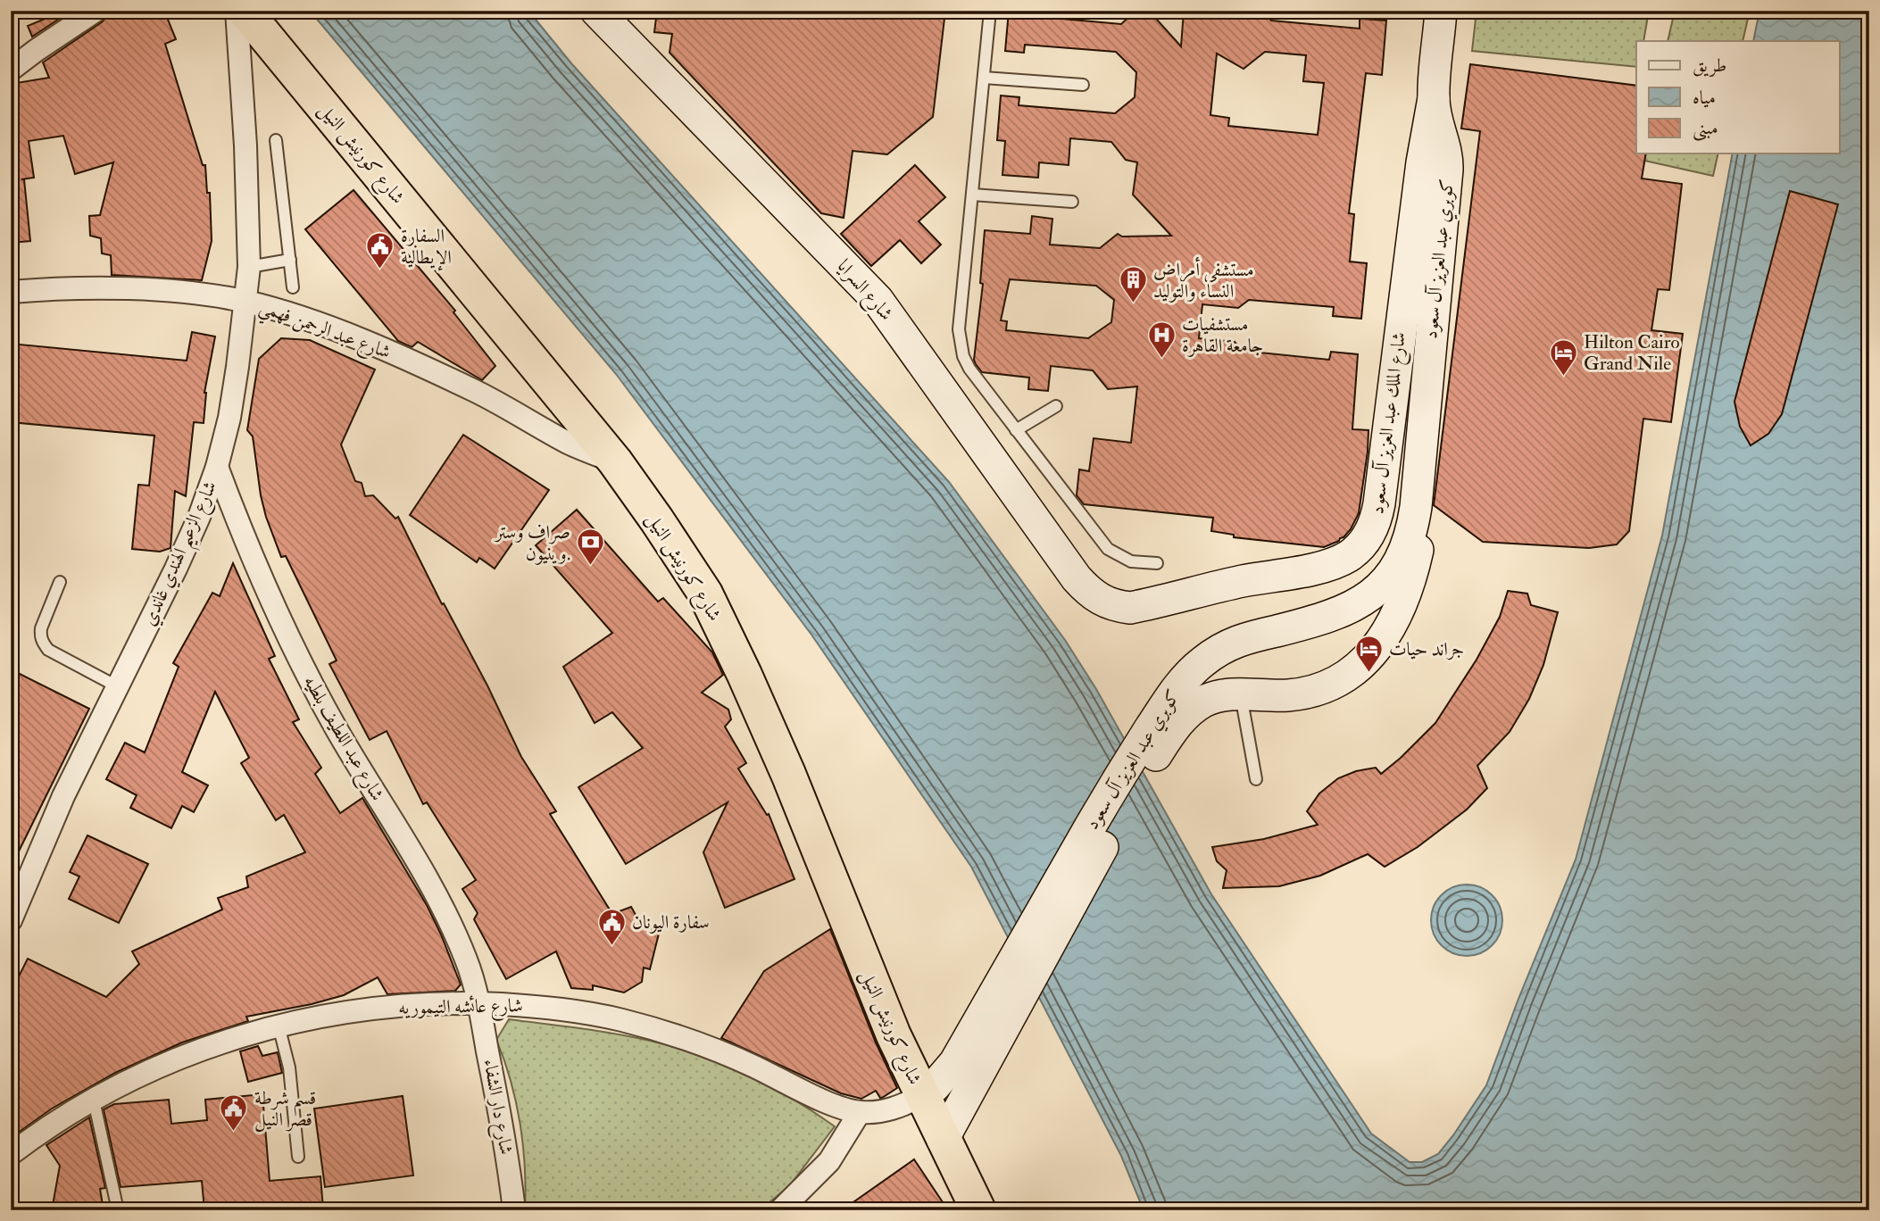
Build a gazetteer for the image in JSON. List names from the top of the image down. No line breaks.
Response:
{"streets":{"highway":["شارع كورنيش النيل"],"main road":["كوبري عبد العزيز آل سعود","شارع السرايا","شارع الملك عبد العزيز آل سعود"],"street":["شارع عبد الرحمن فهمي","شارع الزعيم الهندي غاندي","شارع عبد اللطيف بلطيه","شارع عائشه التيموريه","شارع دار الشفاء"]},"crossings":[["شارع كورنيش النيل","كوبري عبد العزيز آل سعود"],["شارع كورنيش النيل","شارع عبد الرحمن فهمي"],["شارع كورنيش النيل","شارع عائشه التيموريه"],["كوبري عبد العزيز آل سعود","شارع الملك عبد العزيز آل سعود"],["كوبري عبد العزيز آل سعود","شارع عائشه التيموريه"],["شارع السرايا","شارع الملك عبد العزيز آل سعود"],["شارع عبد الرحمن فهمي","شارع الزعيم الهندي غاندي"],["شارع الزعيم الهندي غاندي","شارع عبد اللطيف بلطيه"],["شارع عبد اللطيف بلطيه","شارع عائشه التيموريه"],["شارع عبد اللطيف بلطيه","شارع دار الشفاء"],["شارع عائشه التيموريه","شارع دار الشفاء"]],"places":{"public building":["السفارة الإيطالية","سفارة اليونان","قسم شرطة قصر النيل"],"building":["مستشفى أمراض النساء والتوليد"],"hospital":["مستشفيات جامعة القاهرة"],"hotel":["Hilton Cairo Grand Nile","جراند حيات"],"bank":["صراف وستر وينيون."]},"legend":["طريق","مياه","مبنى"]}
